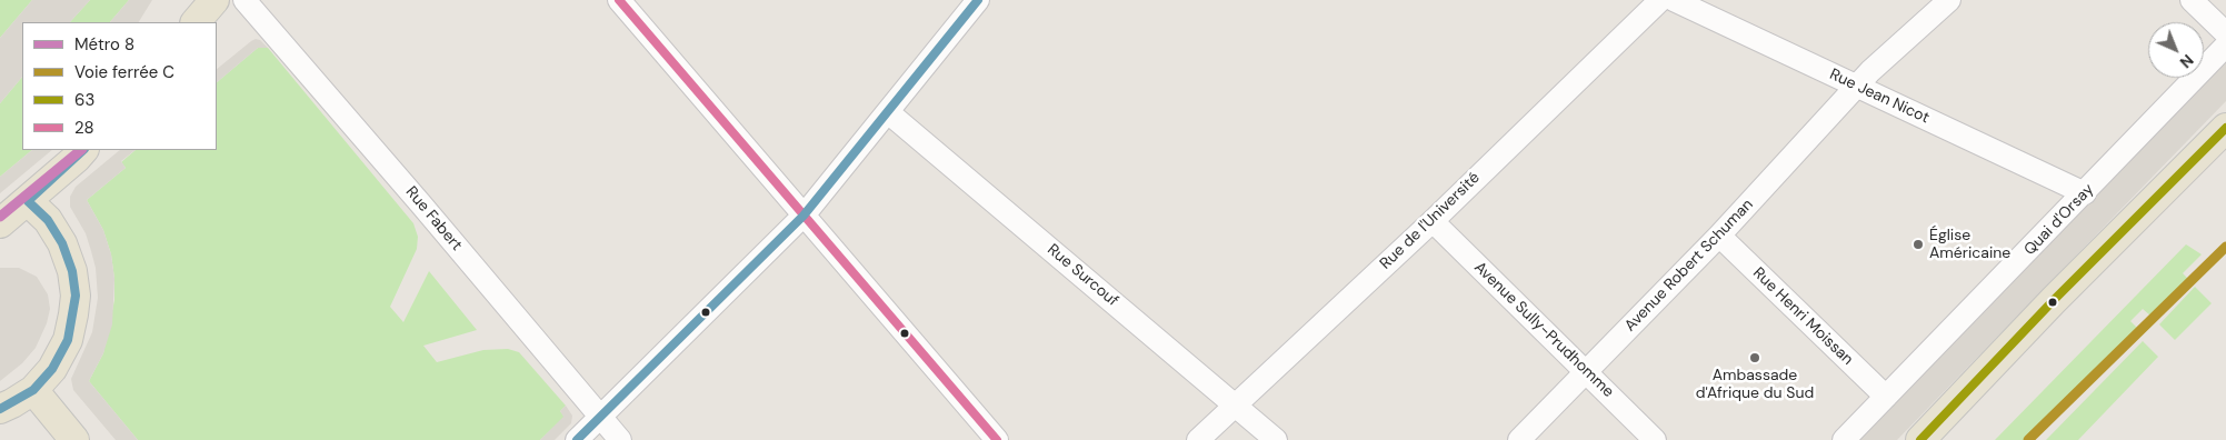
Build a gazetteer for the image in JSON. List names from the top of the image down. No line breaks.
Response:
{"streets":{"street":["Rue Jean Nicot","Rue Fabert","Quai d'Orsay","Rue de l'Université","Avenue Robert Schuman","Rue Surcouf","Rue Henri Moissan","Avenue Sully-Prudhomme"]},"crossings":[["Rue Jean Nicot","Quai d'Orsay"],["Rue Jean Nicot","Avenue Robert Schuman"],["Quai d'Orsay","Rue Henri Moissan"],["Rue de l'Université","Rue Surcouf"],["Rue de l'Université","Avenue Sully-Prudhomme"],["Avenue Robert Schuman","Rue Henri Moissan"],["Avenue Robert Schuman","Avenue Sully-Prudhomme"]],"places":["Église Américaine","Ambassade d'Afrique du Sud"],"lines":["transit line 28","transit line 63","metro line 8","rail line C"],"legend":["Métro 8","Voie ferrée C","63","28"],"north":"bottom right"}
